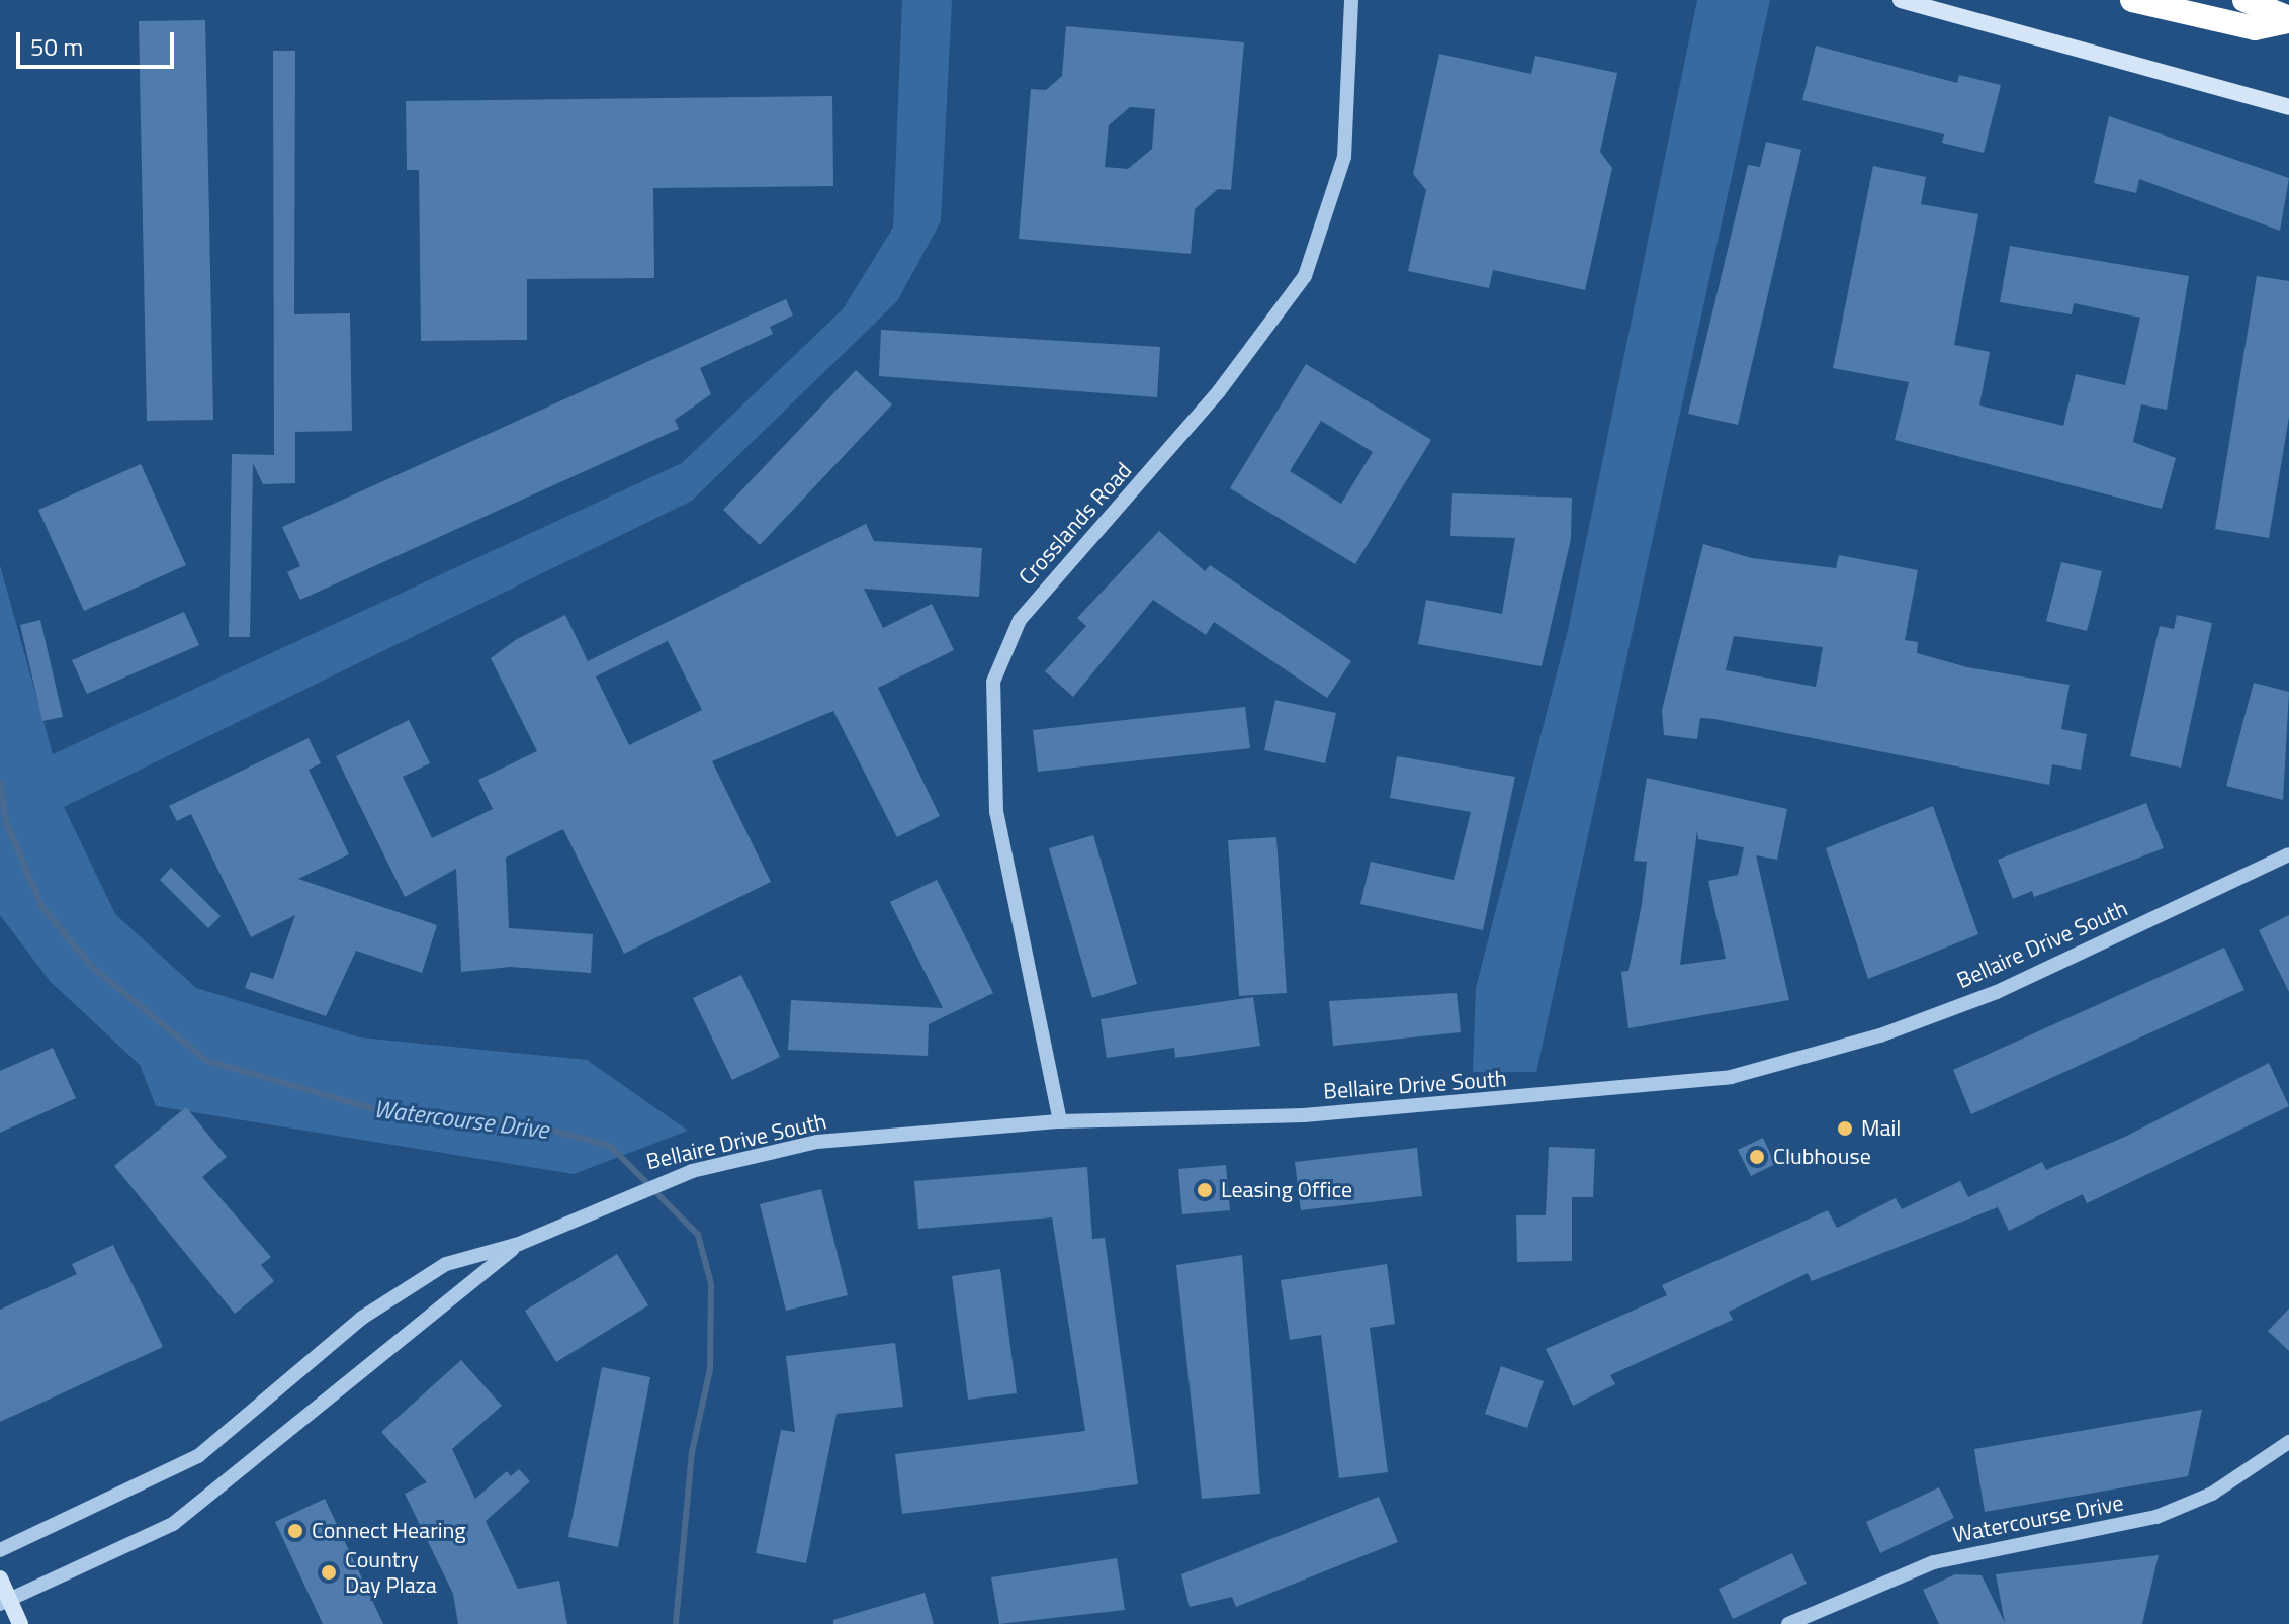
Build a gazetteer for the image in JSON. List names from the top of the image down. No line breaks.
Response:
{"streets":{"street":["Crosslands Road","Bellaire Drive South","Watercourse Drive"]},"crossings":[["Crosslands Road","Bellaire Drive South"]],"water":["Watercourse Drive"],"places":["Mail","Clubhouse","Leasing Office","Connect Hearing","Country Day Plaza"],"scale_bar":"50 m"}
